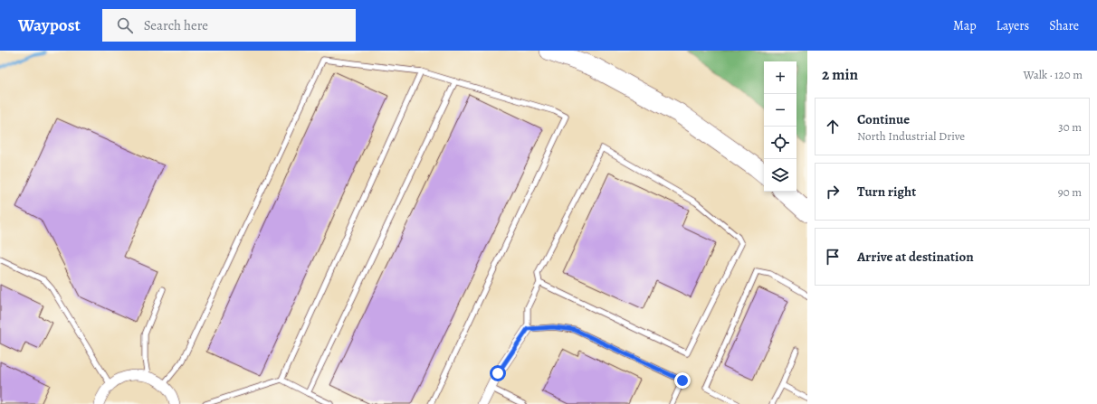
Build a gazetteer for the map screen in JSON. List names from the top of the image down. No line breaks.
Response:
{"page":{"header":"Waypost","search":"Search here","nav":["Map","Layers","Share"],"heading":["2 min","Walk · 120 m"],"map_buttons":["+","−"],"list":[["Continue","North Industrial Drive","30 m"],["Turn right","90 m"],"Arrive at destination"]}}
